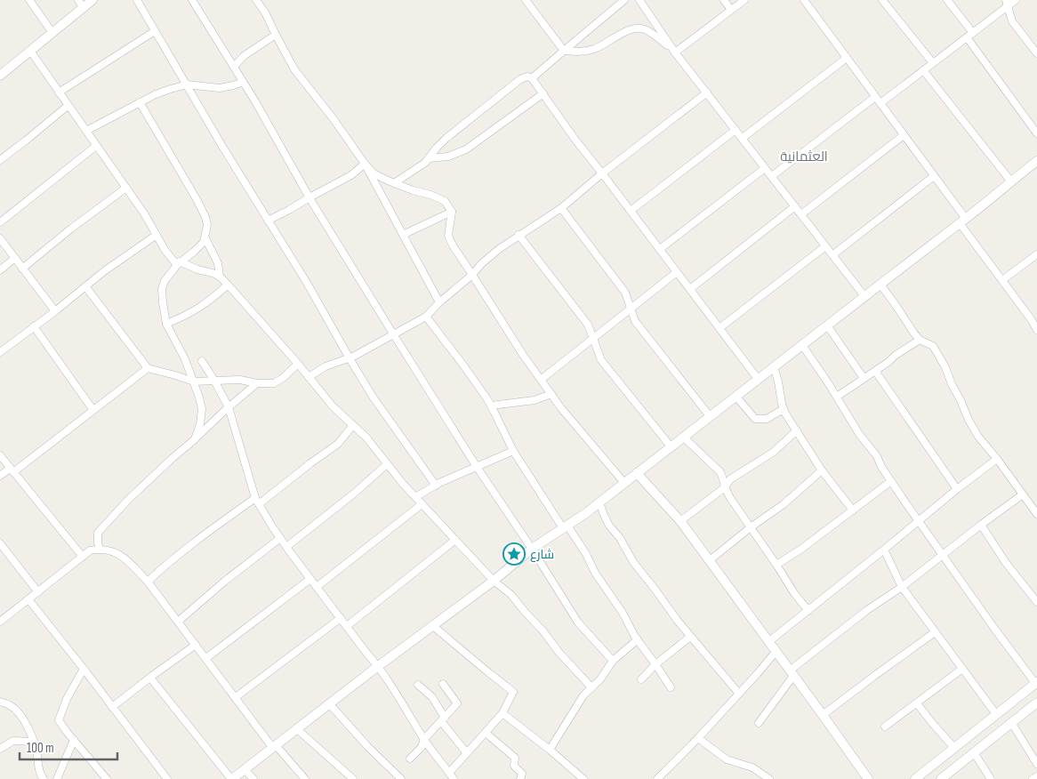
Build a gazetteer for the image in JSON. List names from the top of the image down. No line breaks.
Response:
{"districts":["العثمانية"],"places":{"place":["شارع"]},"scale_bar":"100 m"}
